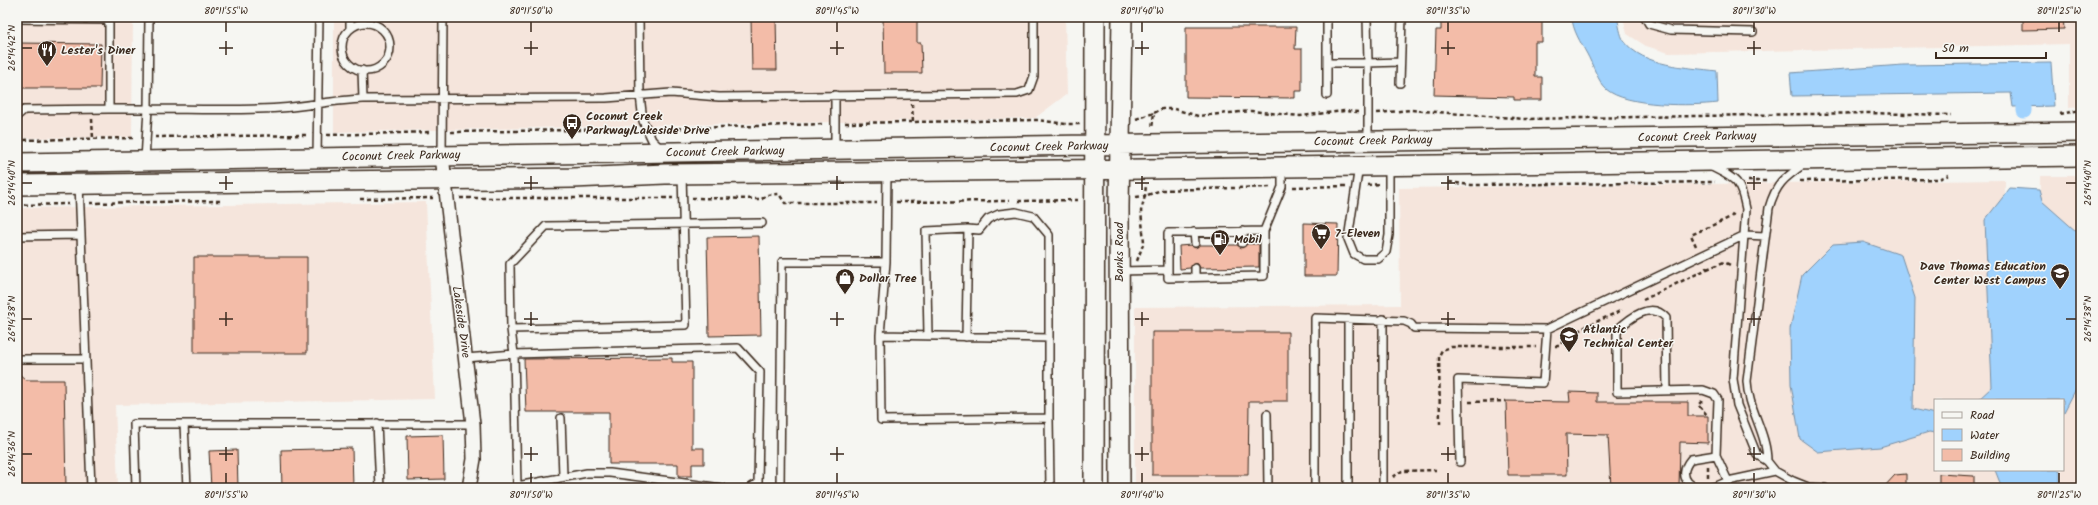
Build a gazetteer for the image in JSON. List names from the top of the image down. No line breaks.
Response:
{"streets":{"main road":["Coconut Creek Parkway","Banks Road"],"street":["Lakeside Drive"]},"crossings":[["Coconut Creek Parkway","Banks Road"],["Coconut Creek Parkway","Lakeside Drive"]],"places":{"restaurant":["Lester's Diner"],"bus stop":["Coconut Creek Parkway/Lakeside Drive"],"supermarket":["7-Eleven"],"fuel station":["Mobil"],"school or university":["Dave Thomas Education Center West Campus","Atlantic Technical Center"],"shop":["Dollar Tree"]},"legend":["Road","Water","Building"],"scale_bar":"50 m","coordinates":["80°11'55\"W","80°11'50\"W","80°11'45\"W","80°11'40\"W","80°11'35\"W","80°11'30\"W","80°11'25\"W","26°14'42\"N","26°14'40\"N","26°14'38\"N","26°14'36\"N"]}
